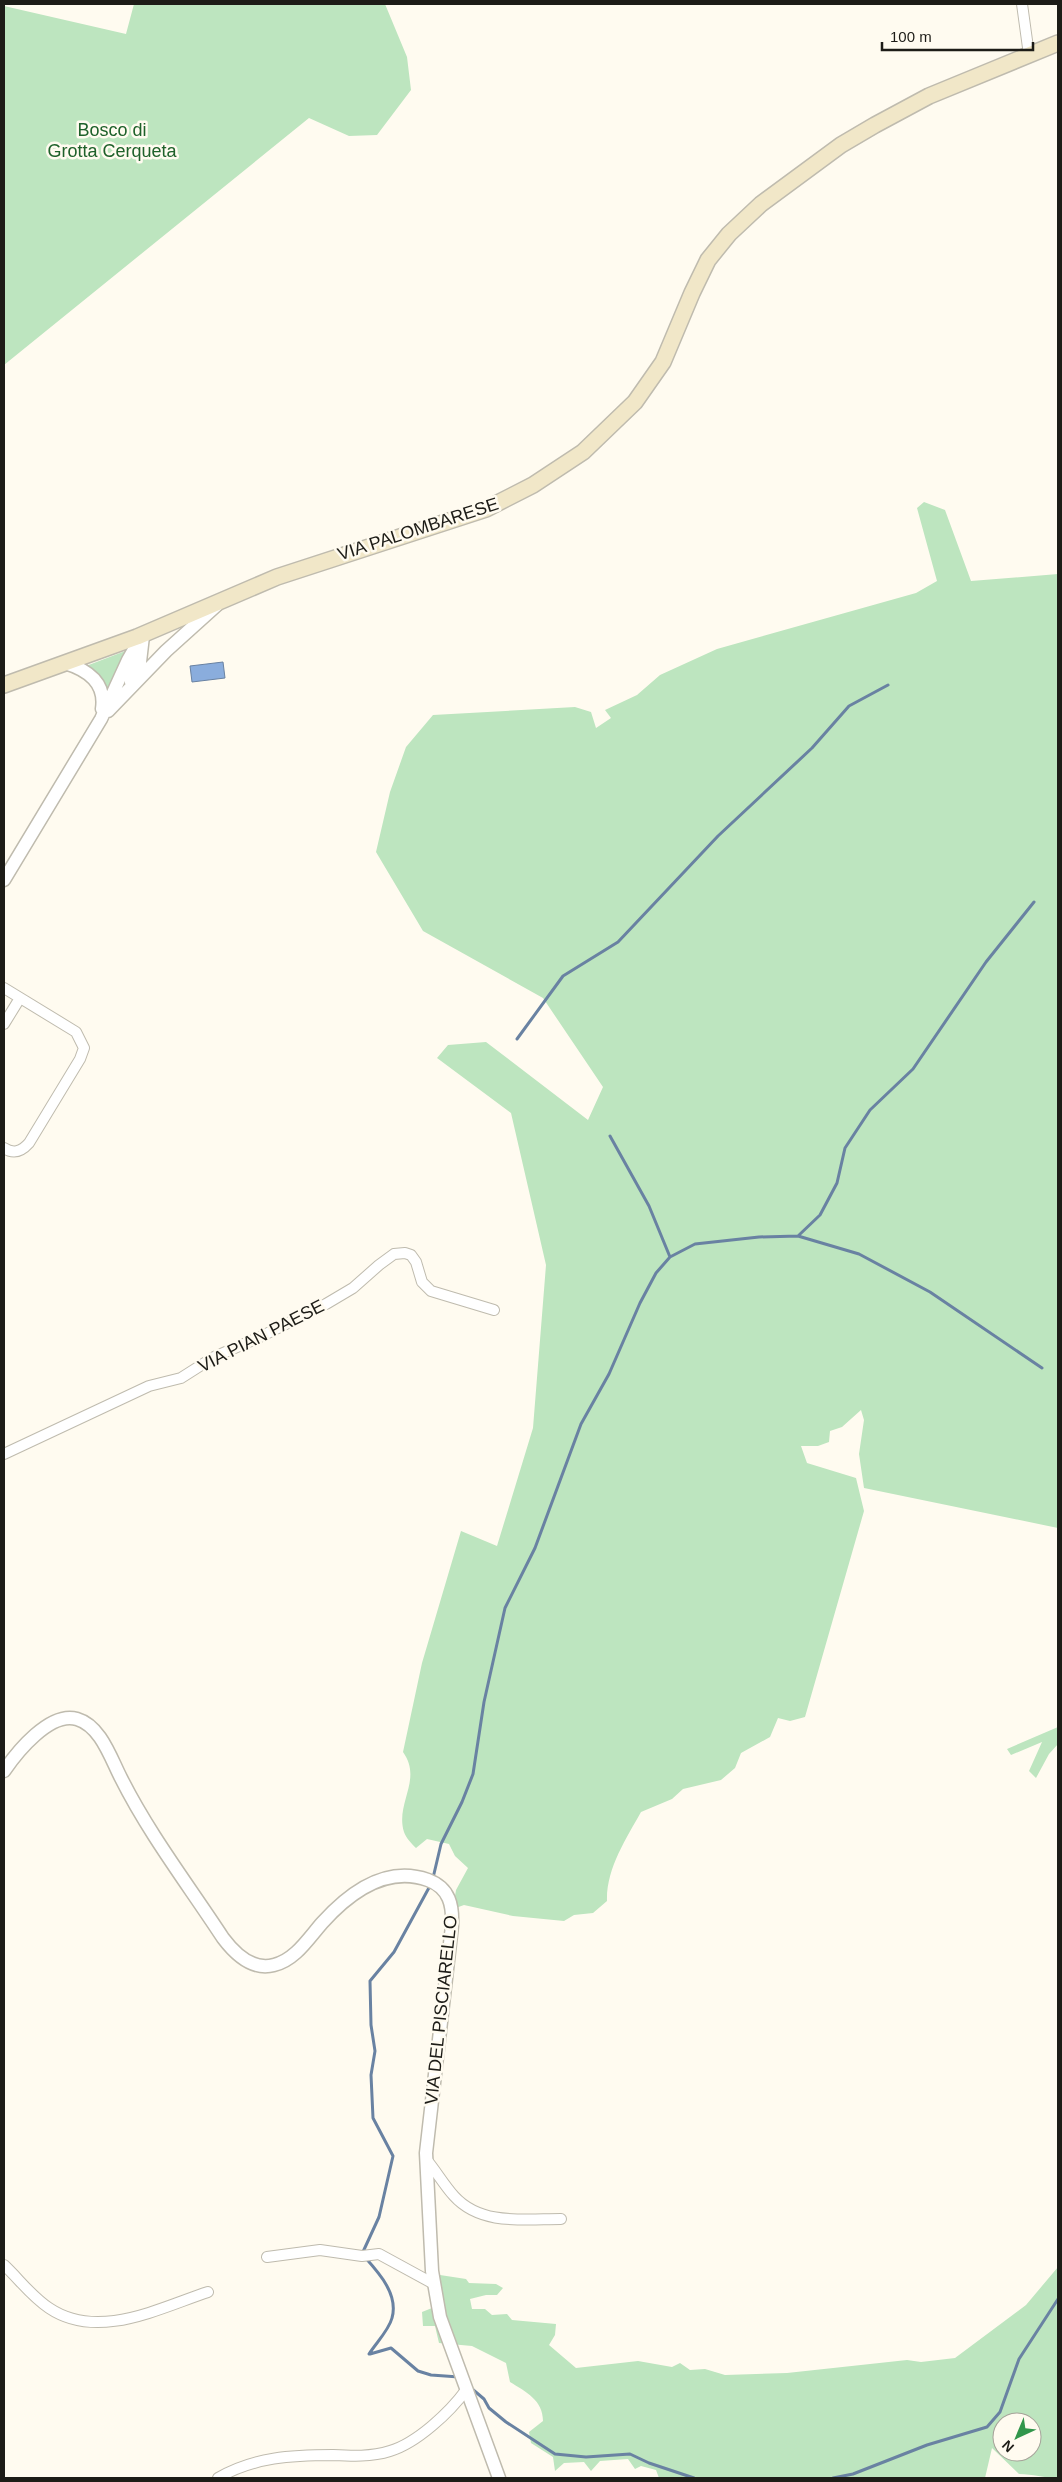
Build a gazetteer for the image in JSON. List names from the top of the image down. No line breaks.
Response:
{"streets":{"main road":["VIA PALOMBARESE"],"street":["VIA PIAN PAESE","VIA DEL PISCIARELLO"]},"parks":["Bosco di Grotta Cerqueta"],"scale_bar":"100 m","north":"bottom left"}
